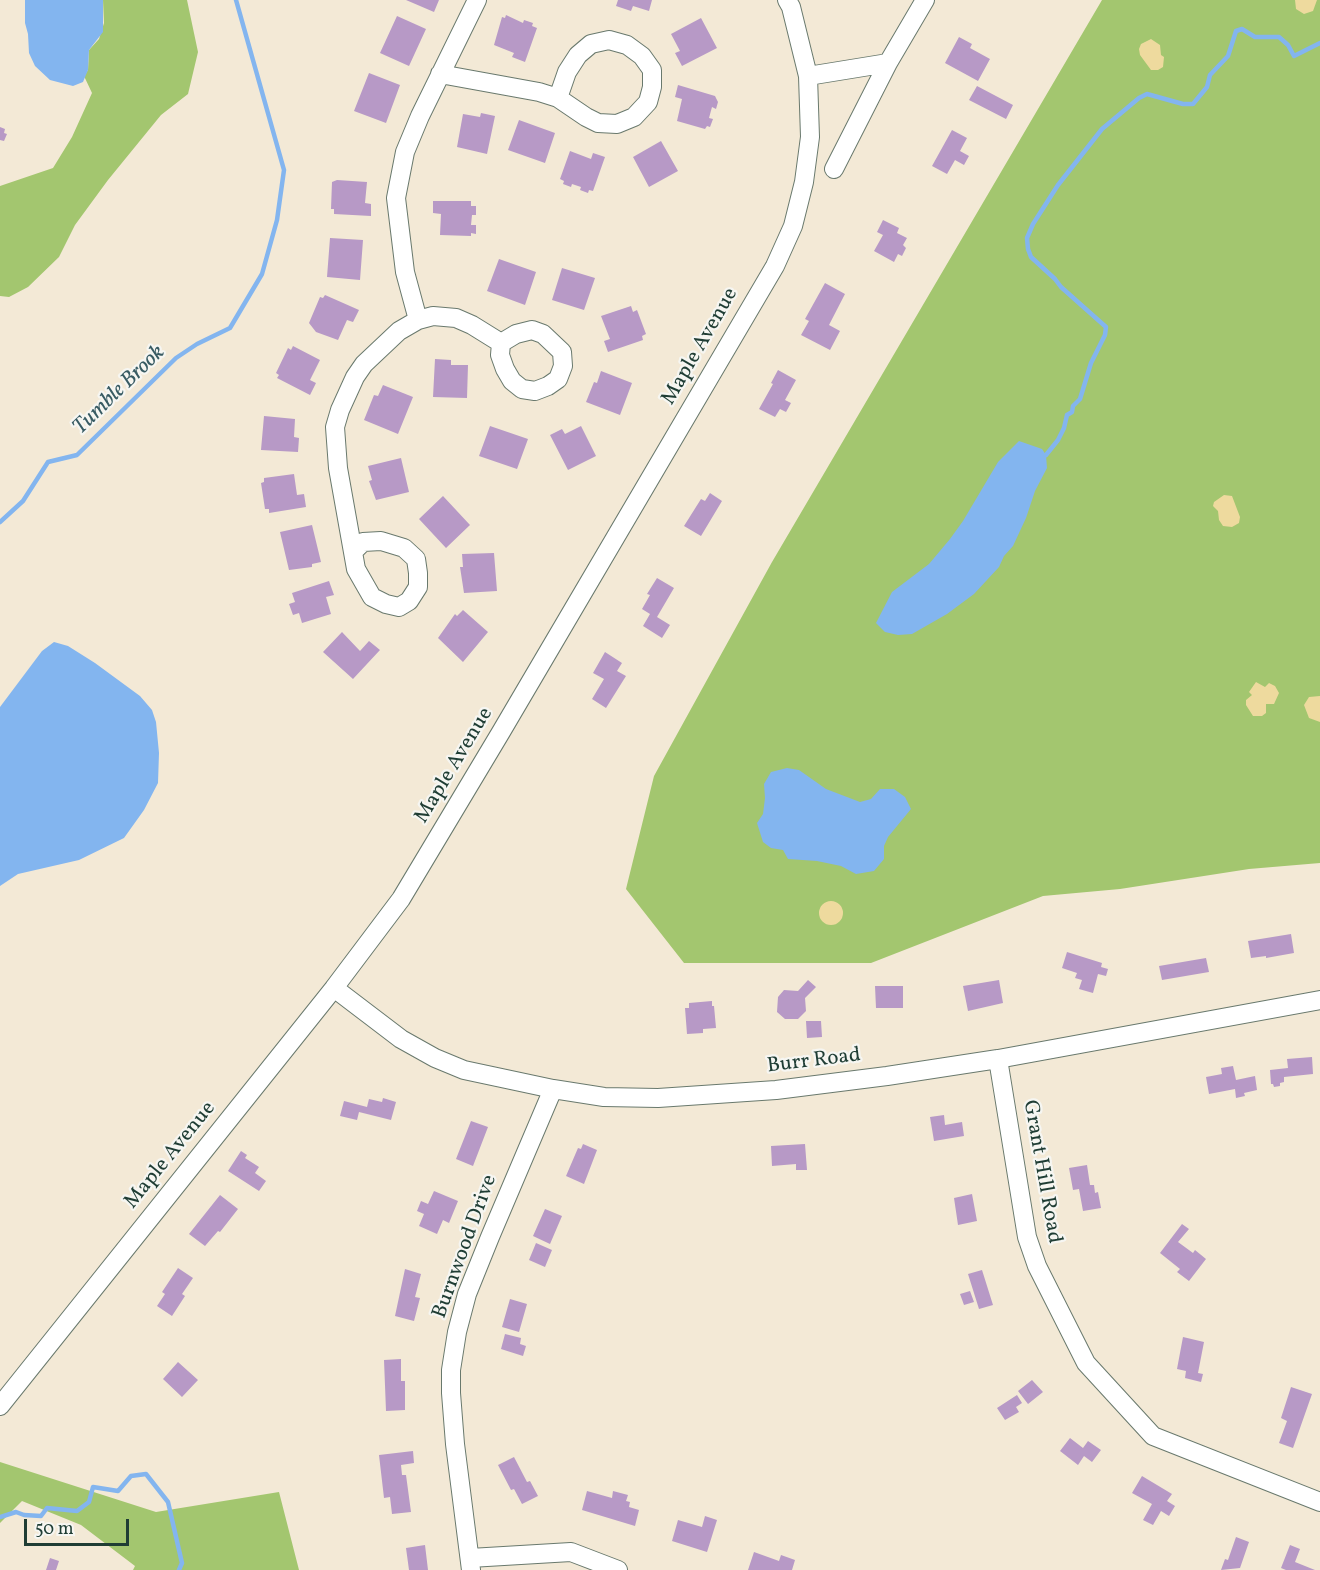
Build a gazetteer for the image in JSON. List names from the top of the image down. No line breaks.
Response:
{"streets":{"street":["Maple Avenue","Burr Road","Grant Hill Road","Burnwood Drive"]},"crossings":[["Maple Avenue","Burr Road"],["Burr Road","Grant Hill Road"],["Burr Road","Burnwood Drive"]],"water":["Tumble Brook"],"scale_bar":"50 m"}
